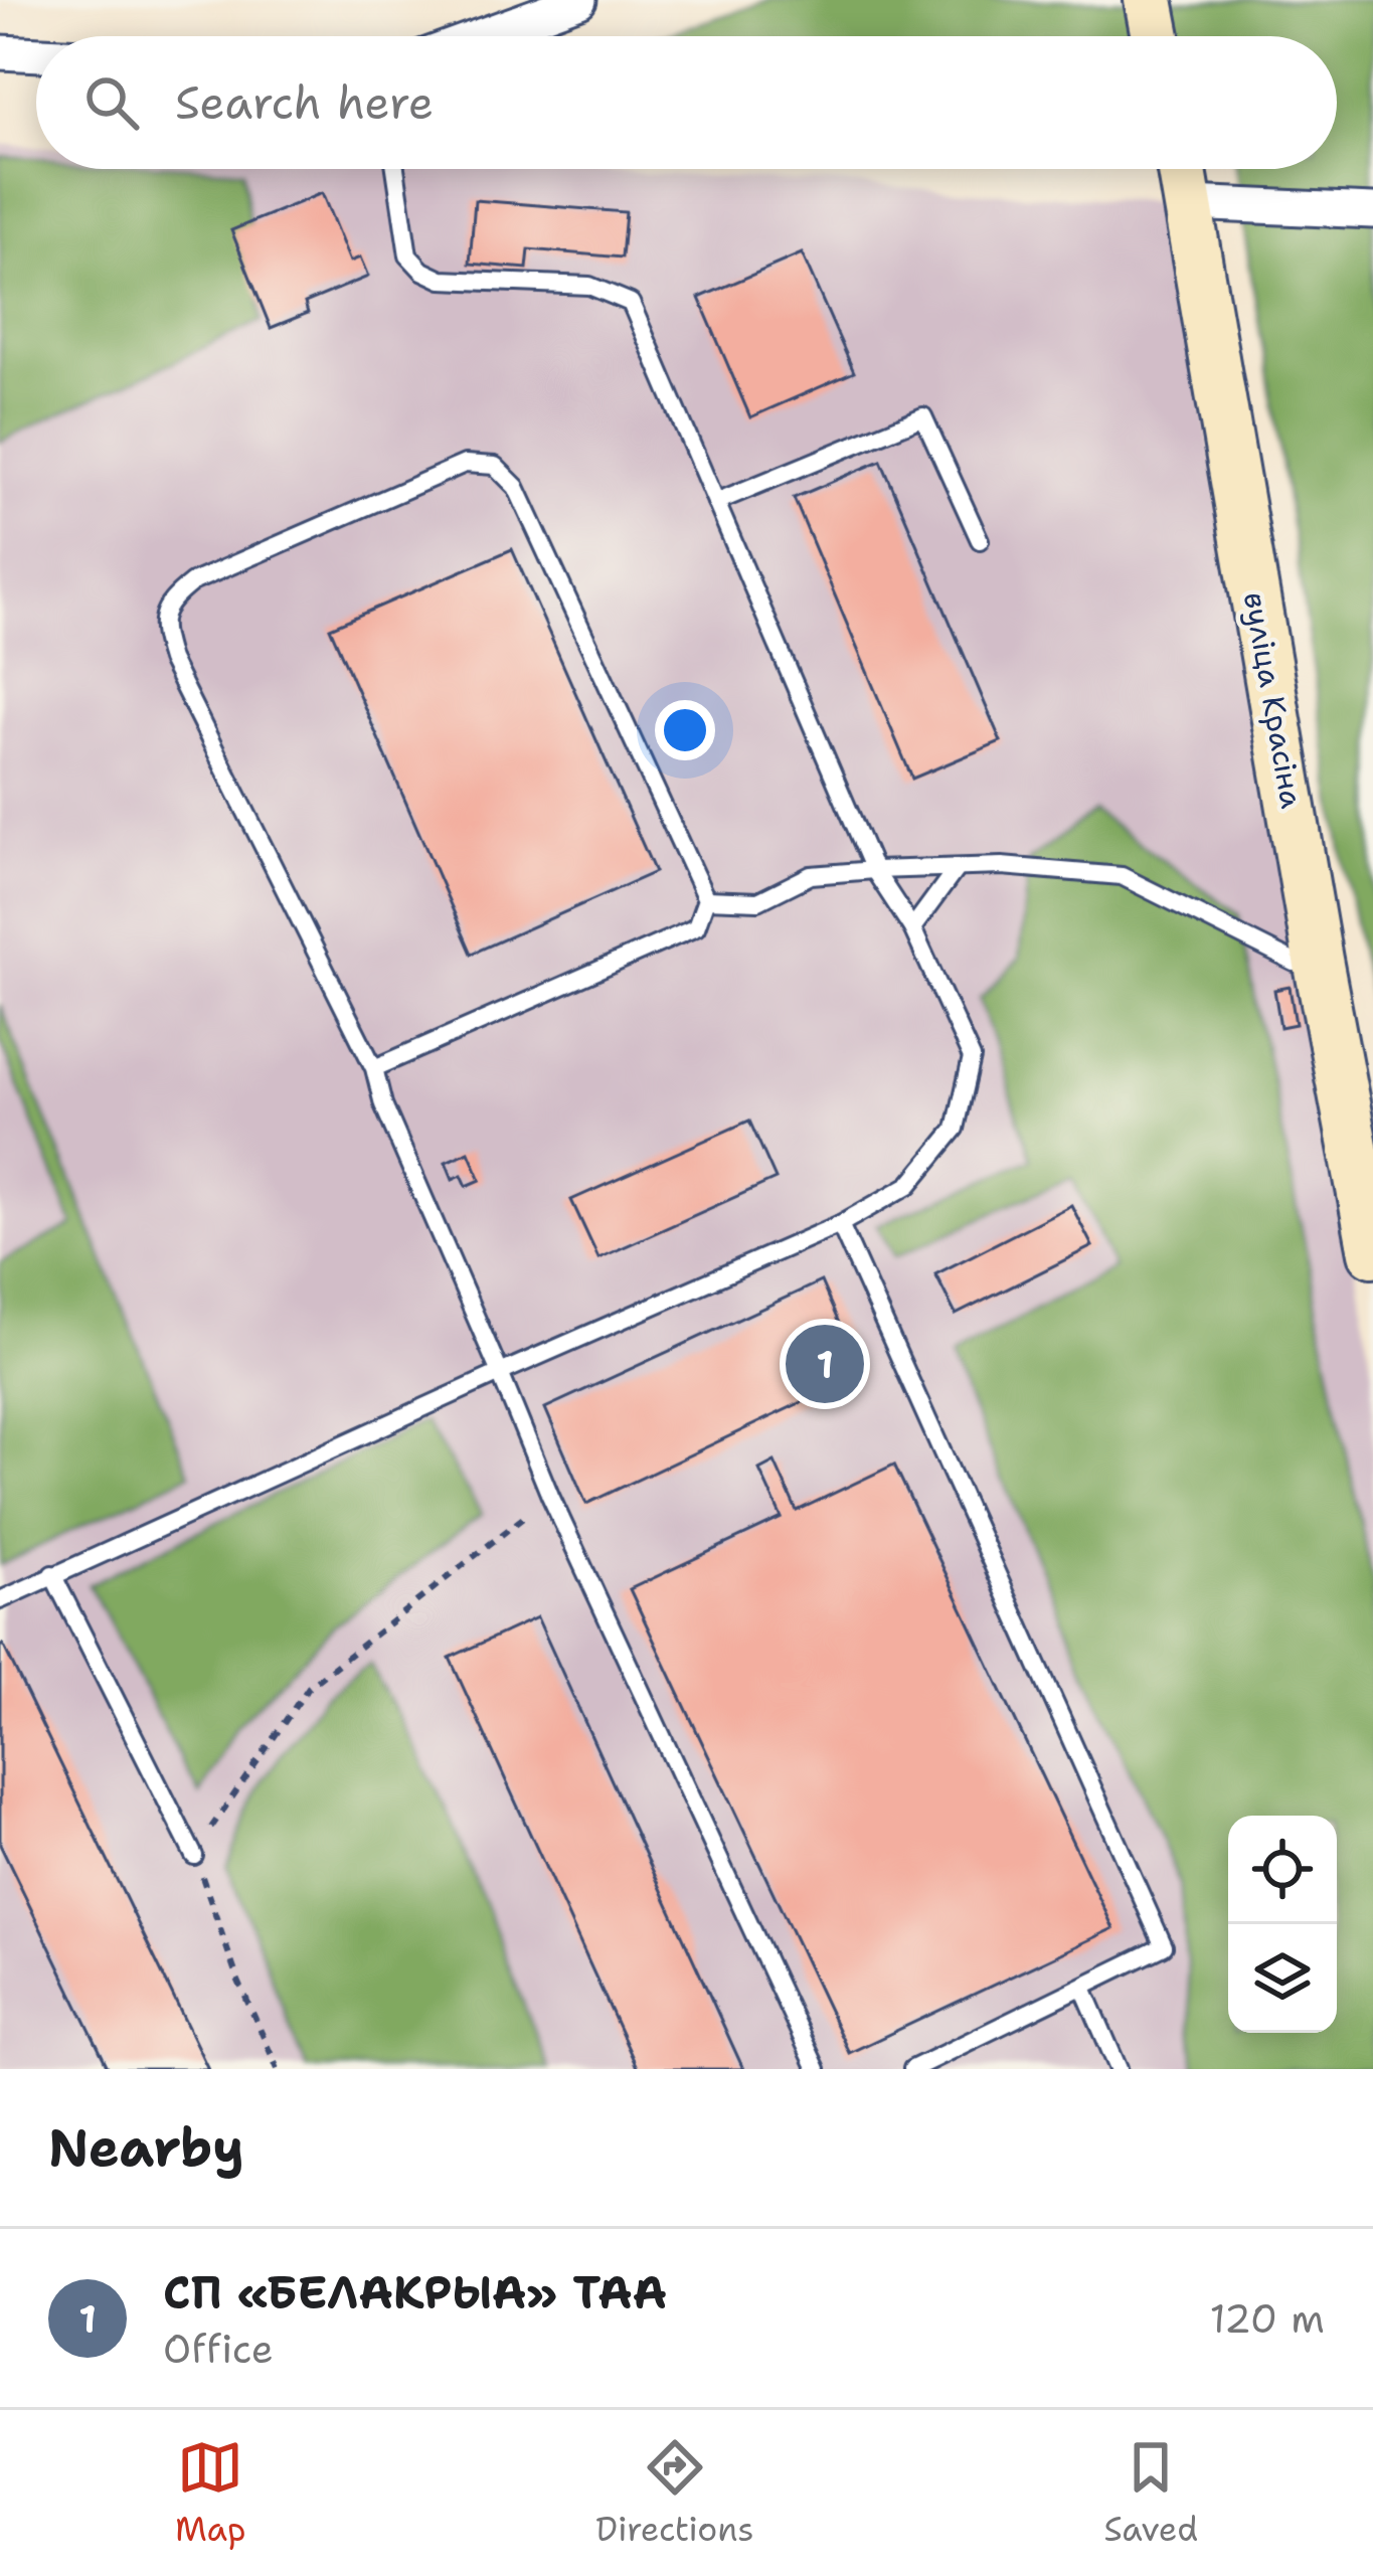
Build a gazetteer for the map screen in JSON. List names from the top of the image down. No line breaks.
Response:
{"streets":{"street":["вуліца Красіна"]},"page":{"search":"Search here","pins":"1","heading":"Nearby","list":[{"mark":"1","name":"СП «БЕЛАКРЫА» ТАА","note":"Office","value":"120 m"}],"nav":["Map","Directions","Saved"]}}
